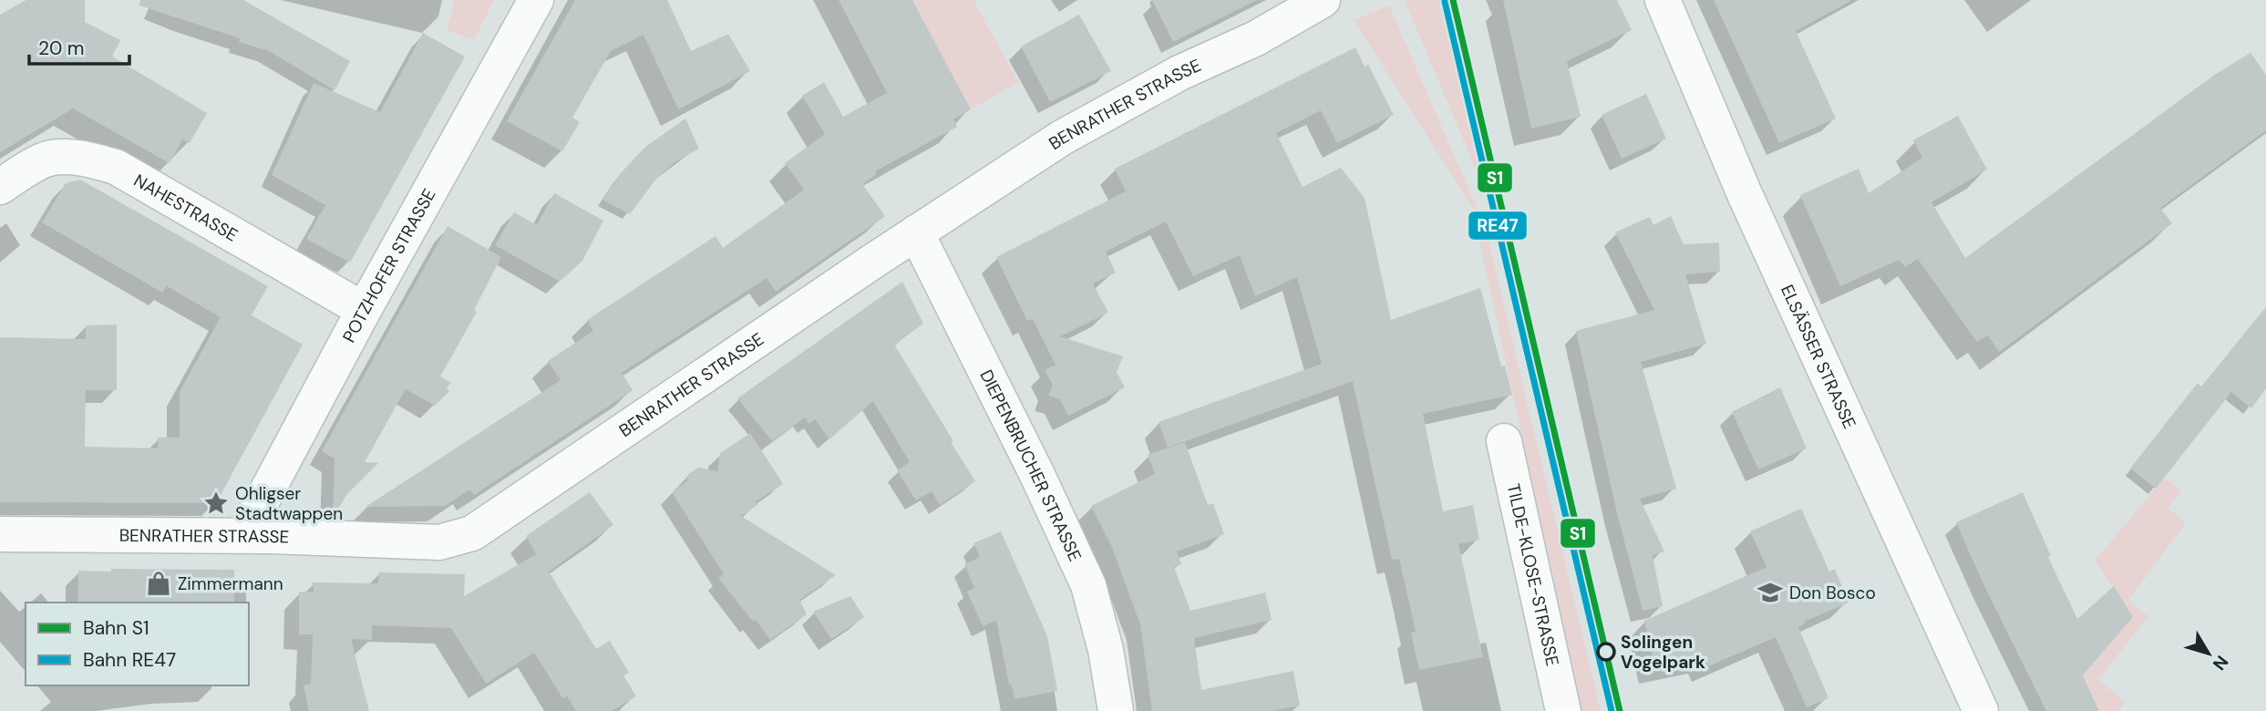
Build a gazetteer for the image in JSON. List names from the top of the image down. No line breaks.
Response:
{"streets":{"street":["BENRATHER STRASSE","NAHESTRASSE","POTZHOFER STRASSE","ELSÄSSER STRASSE","DIEPENBRUCHER STRASSE","TILDE-KLOSE-STRASSE"]},"crossings":[["BENRATHER STRASSE","POTZHOFER STRASSE"],["BENRATHER STRASSE","DIEPENBRUCHER STRASSE"],["NAHESTRASSE","POTZHOFER STRASSE"]],"places":{"place":["Ohligser Stadtwappen"],"shop":["Zimmermann"],"school or university":["Don Bosco"],"other":["Solingen Vogelpark"]},"lines":["rail line S1","rail line RE47"],"legend":["Bahn S1","Bahn RE47"],"scale_bar":"20 m","north":"bottom right"}
